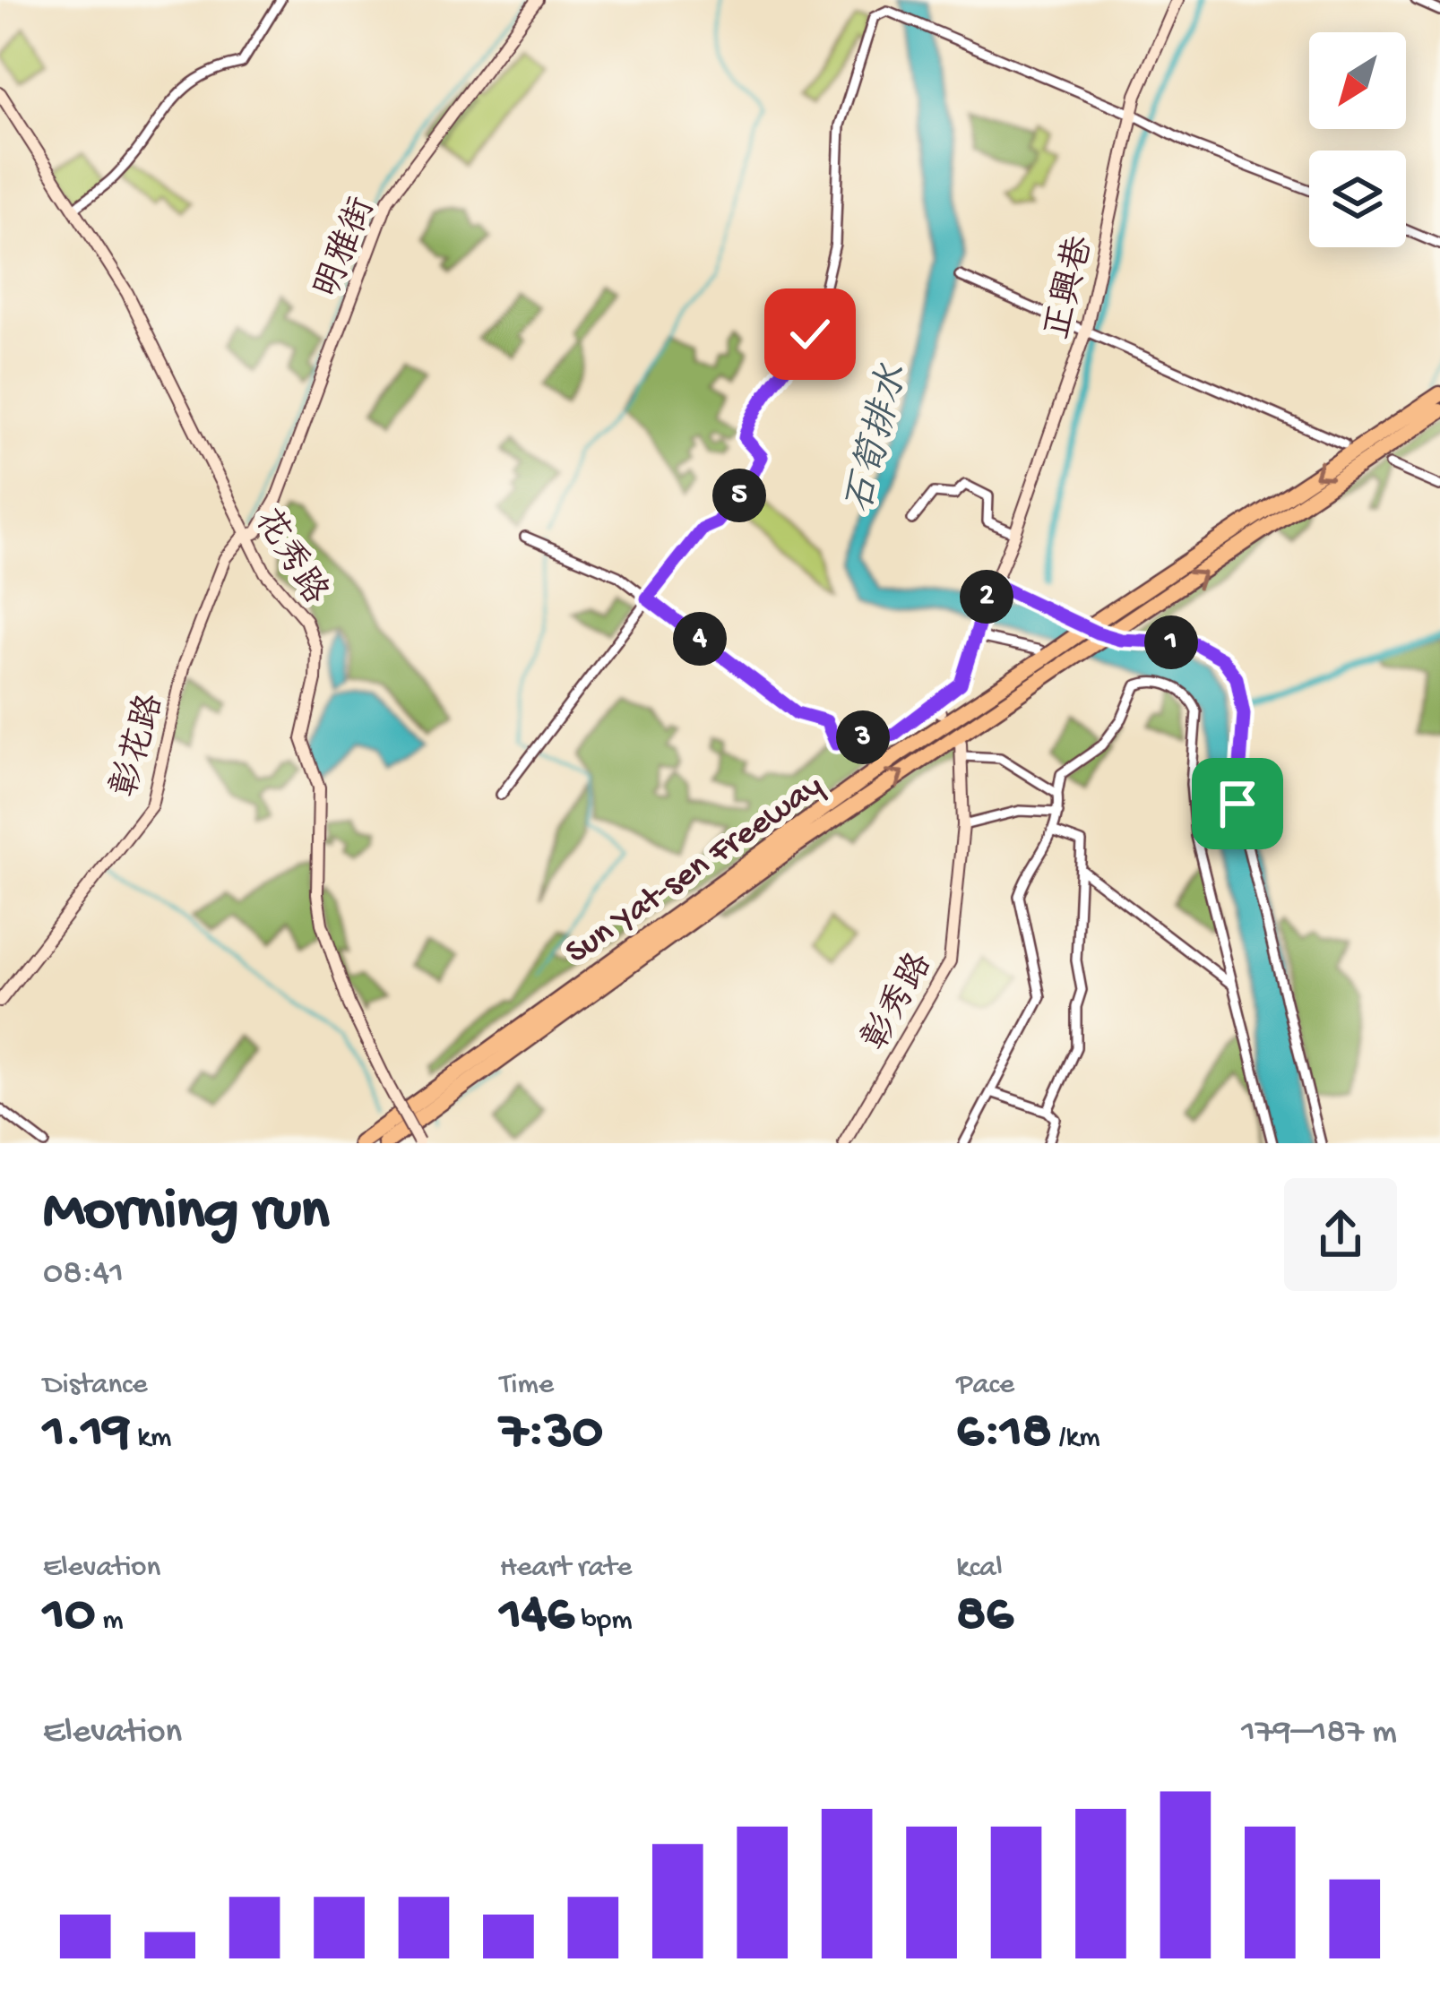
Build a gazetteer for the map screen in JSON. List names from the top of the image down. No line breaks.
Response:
{"streets":{"highway":["Sun Yat-sen Freeway"],"street":["明雅街","正興巷","花秀路","彰花路","彰秀路"]},"crossings":[["明雅街","花秀路"],["明雅街","彰花路"],["花秀路","彰花路"]],"water":["石筍排水"],"north":"bottom left","page":{"pins":["5","2","4","1","3"],"heading":["Morning run","08:41"],"stats":[["Distance","1.19 km"],["Time","7:30"],["Pace","6:18 /km"],["Elevation","10 m"],["Heart rate","146 bpm"],["kcal","86"]],"chart":["Elevation","179–187 m"]}}
